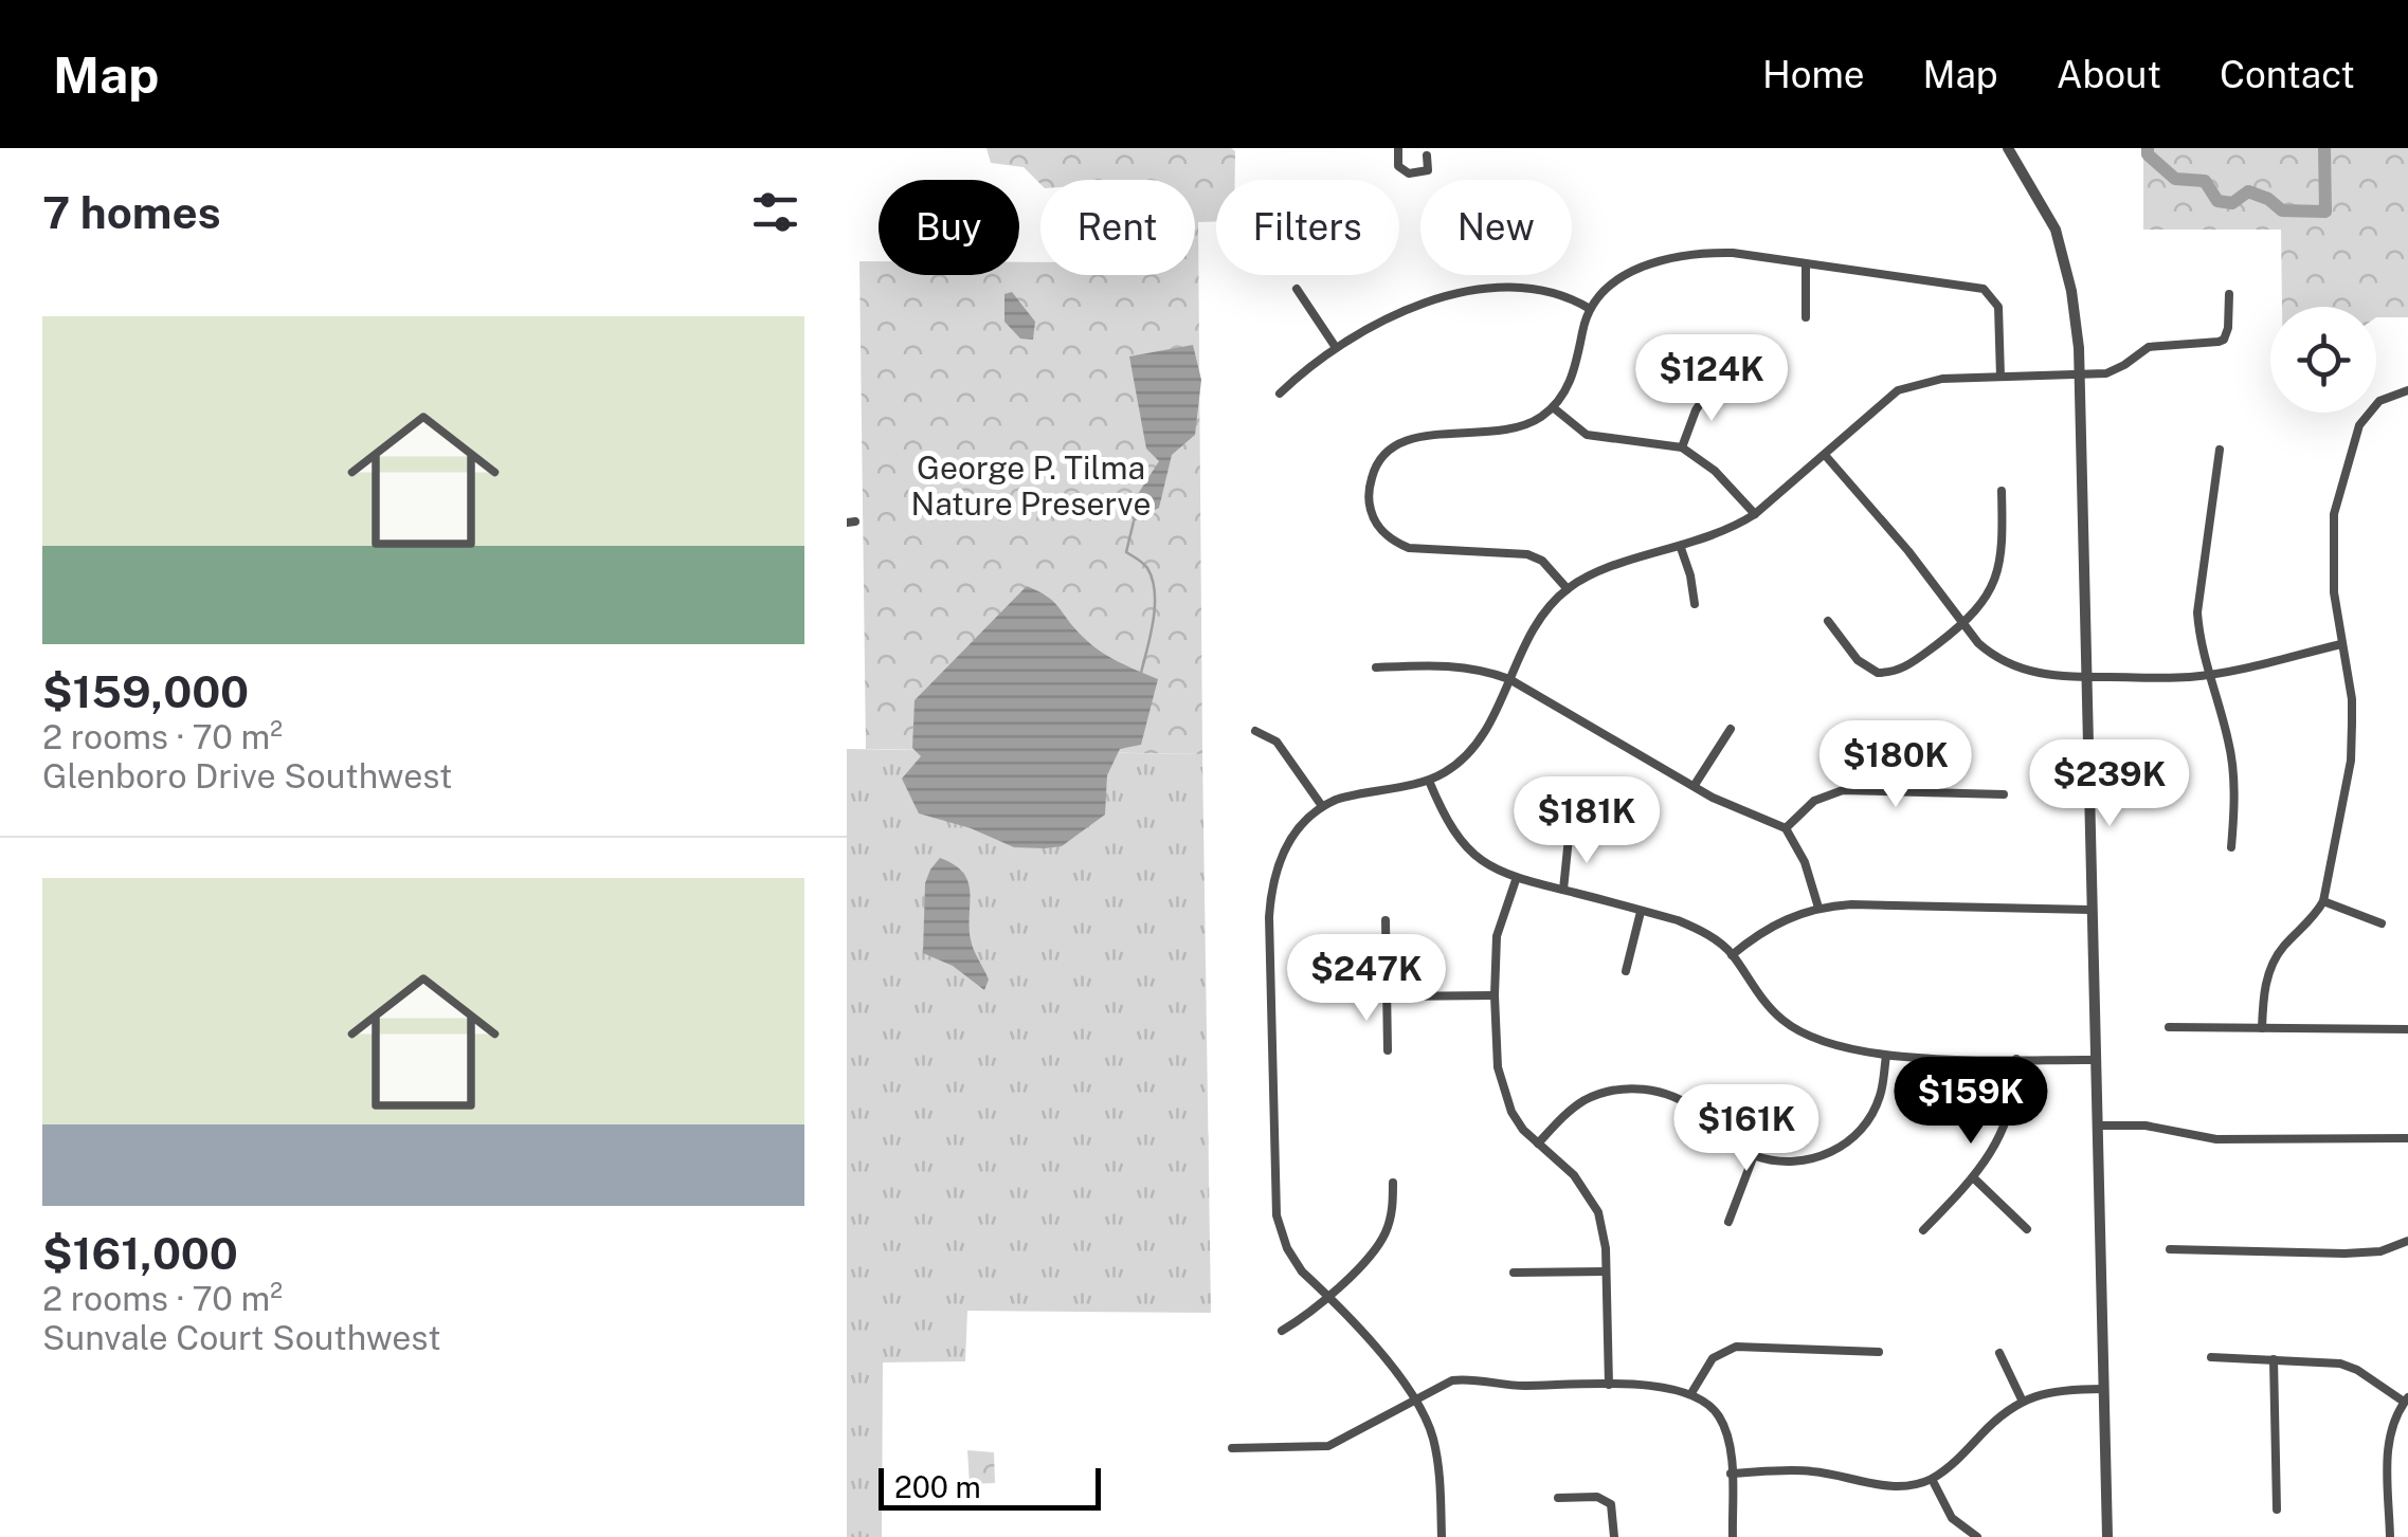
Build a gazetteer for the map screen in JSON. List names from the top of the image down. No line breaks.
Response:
{"parks":["George P. Tilma Nature Preserve"],"scale_bar":"200 m","page":{"header":"Map","nav":["Home","Map","About","Contact"],"heading":"7 homes","chip":["Buy","Rent","Filters","New"],"list":[{"name":"$159,000","note":"2 rooms · 70 m² · Glenboro Drive Southwest"},{"name":"$161,000","note":"2 rooms · 70 m² · Sunvale Court Southwest"}],"price":["$124K","$180K","$239K","$181K","$247K","$159K","$161K"],"scale":"200 m"}}
